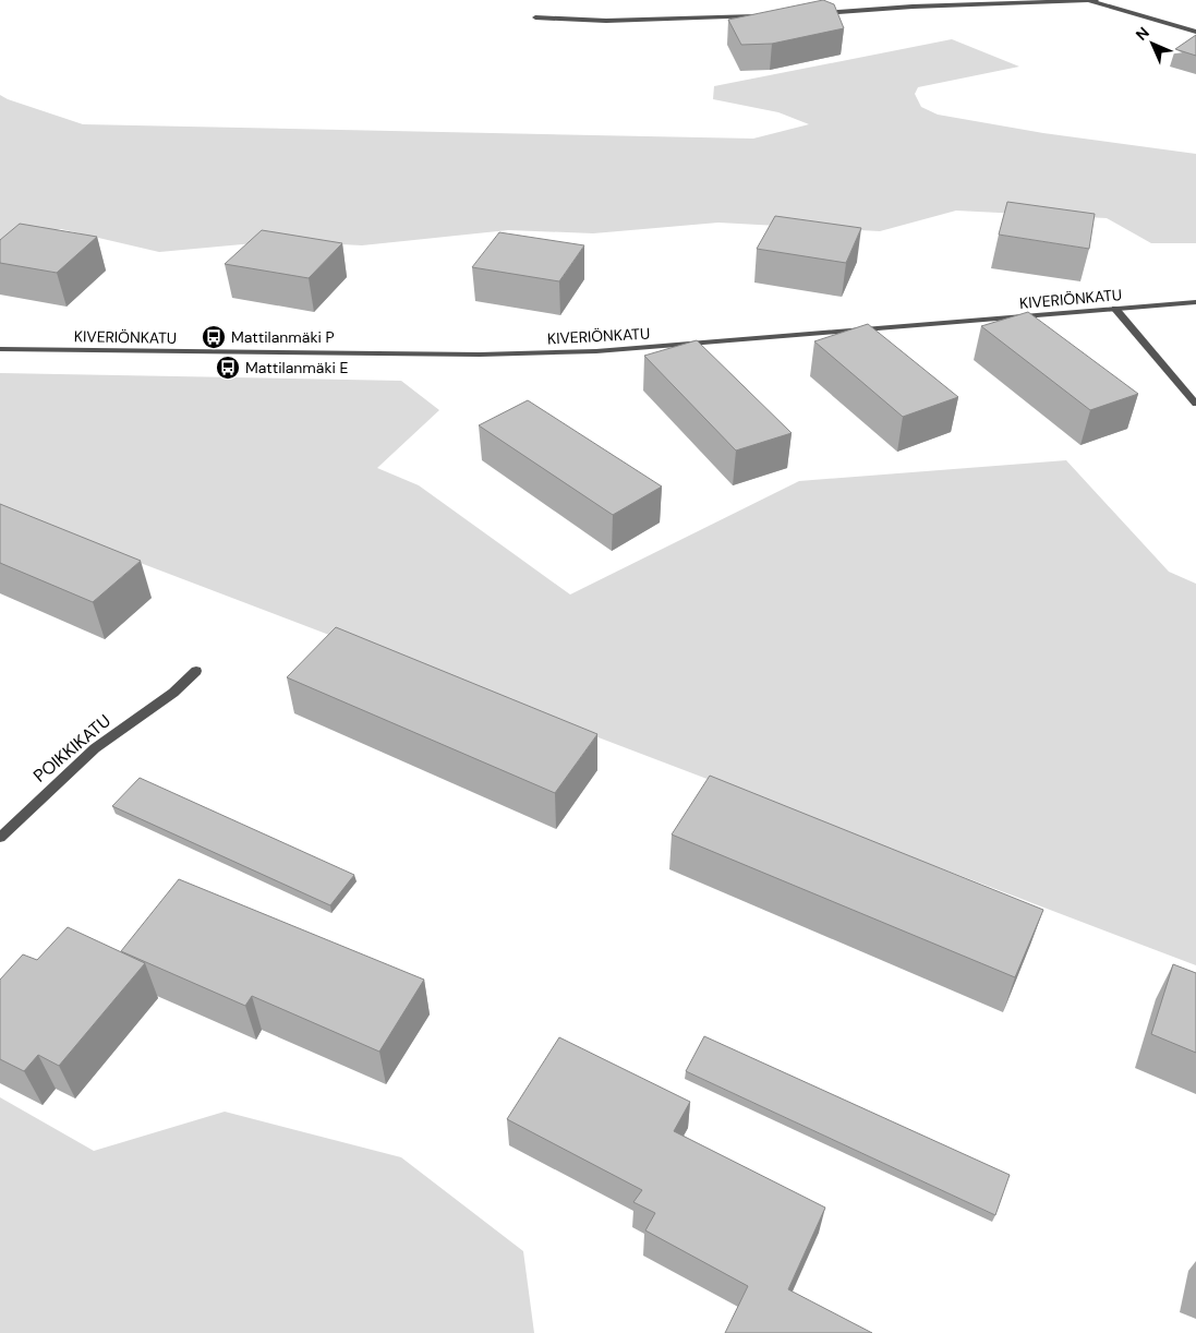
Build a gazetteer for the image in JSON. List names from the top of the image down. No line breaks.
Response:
{"streets":{"street":["KIVERIÖNKATU","POIKKIKATU"]},"places":{"bus stop":["Mattilanmäki P","Mattilanmäki E"]},"north":"top left"}
